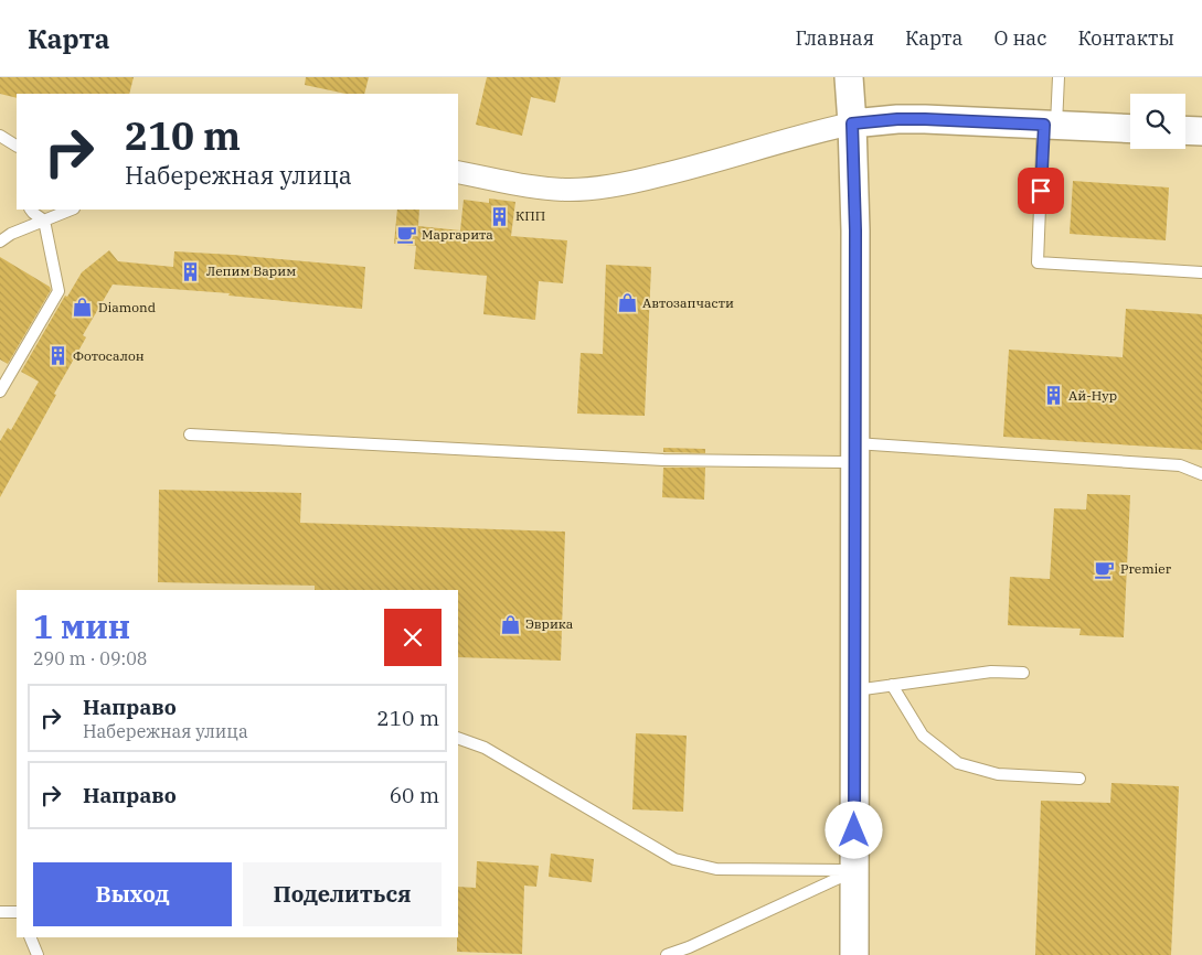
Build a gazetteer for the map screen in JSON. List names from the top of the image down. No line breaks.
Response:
{"places":{"building":["КПП","Лепим Варим","Фотосалон","Ай-Нур"],"cafe":["Маргарита","Premier"],"shop":["Автозапчасти","Diamond","Эврика"]},"page":{"header":"Карта","nav":["Главная","Карта","О нас","Контакты"],"turn":["210 m","Набережная улица"],"heading":["1 мин","290 m · 09:08"],"list":[{"name":"Направо","note":"Набережная улица","value":"210 m"},{"name":"Направо","value":"60 m"}],"buttons":["Выход","Поделиться"]}}
